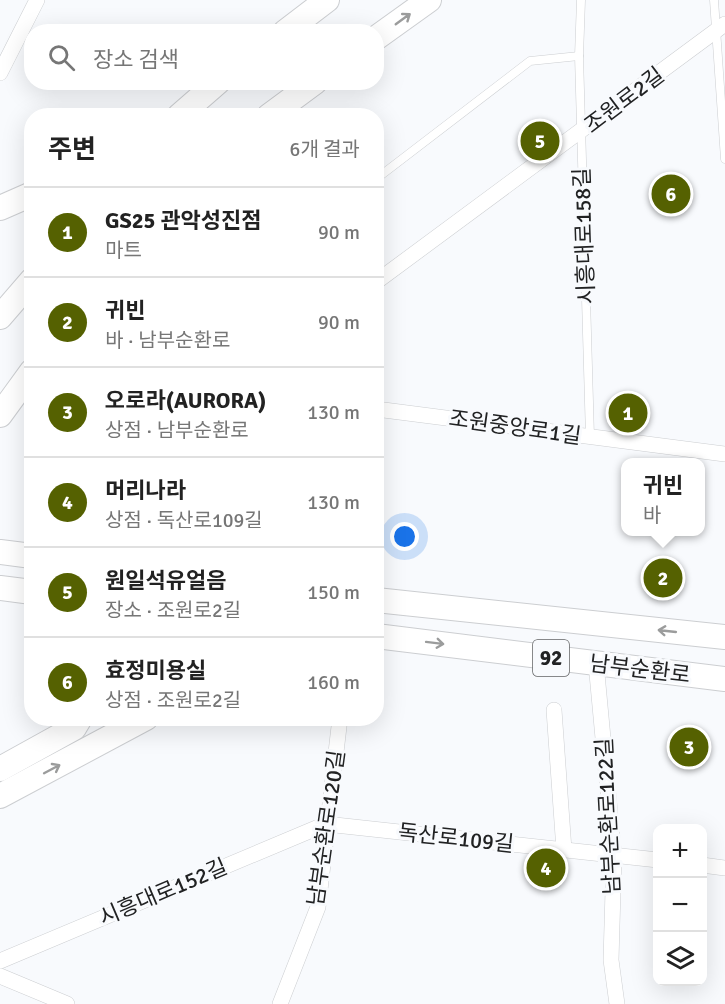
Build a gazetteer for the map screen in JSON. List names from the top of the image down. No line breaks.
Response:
{"streets":{"main road":["92","남부순환로"],"street":["조원로2길","조원중앙로1길","남부순환로122길","남부순환로120길","독산로109길","시흥대로152길"],"lane":["시흥대로158길"]},"crossings":[["조원로2길","시흥대로158길"],["시흥대로158길","조원중앙로1길"],["남부순환로","남부순환로122길"],["남부순환로122길","독산로109길"],["남부순환로120길","독산로109길"],["남부순환로120길","시흥대로152길"],["독산로109길","시흥대로152길"]],"page":{"search":"장소 검색","heading":["주변","6개 결과"],"pins":["5","6","1","2","3","4"],"list":[{"mark":"1","name":"GS25 관악성진점","note":"마트","value":"90 m"},{"mark":"2","name":"귀빈","note":"바 · 남부순환로","value":"90 m"},{"mark":"3","name":"오로라(AURORA)","note":"상점 · 남부순환로","value":"130 m"},{"mark":"4","name":"머리나라","note":"상점 · 독산로109길","value":"130 m"},{"mark":"5","name":"원일석유얼음","note":"장소 · 조원로2길","value":"150 m"},{"mark":"6","name":"효정미용실","note":"상점 · 조원로2길","value":"160 m"}],"popup":["귀빈","바"],"map_buttons":["+","−"]}}
